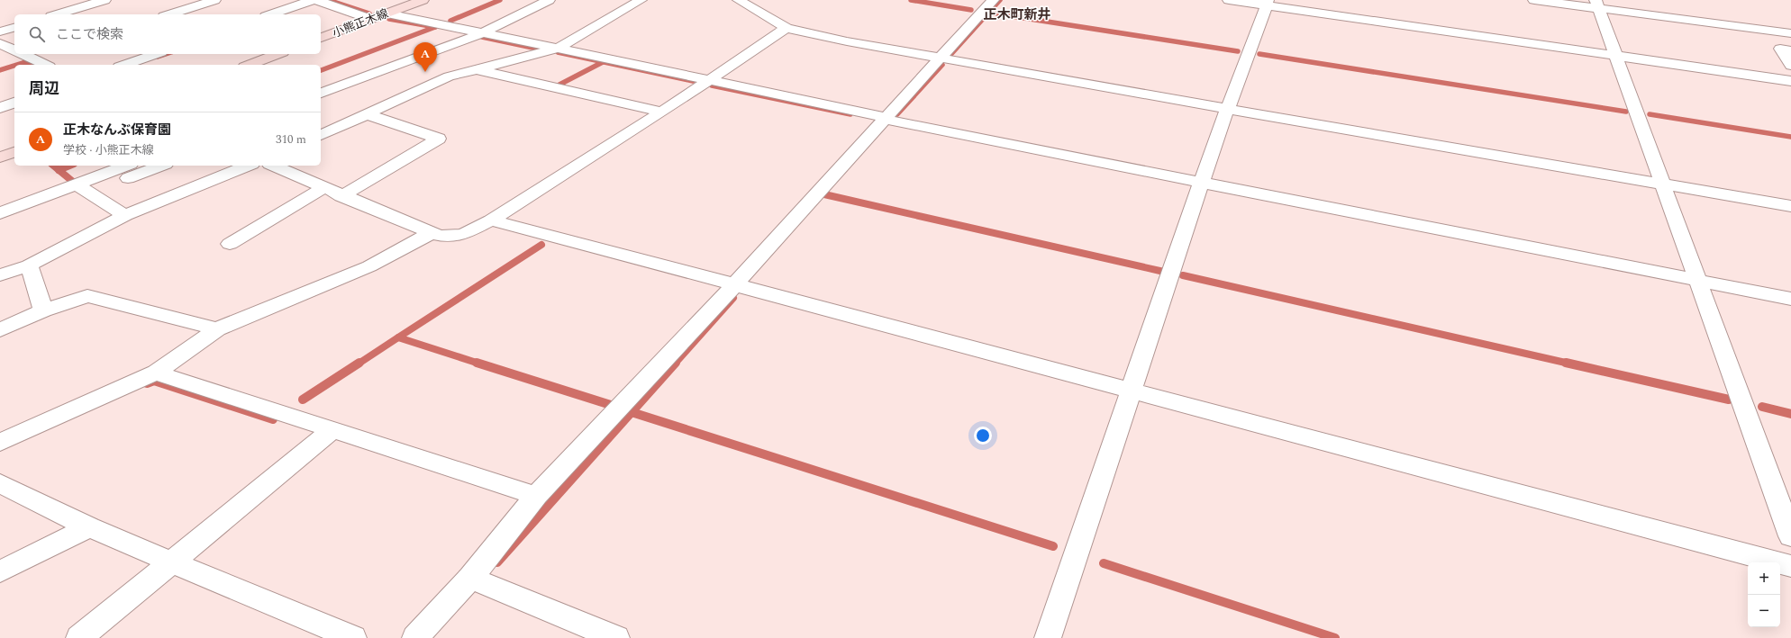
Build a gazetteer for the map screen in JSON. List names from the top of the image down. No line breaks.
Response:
{"streets":{"main road":["小熊正木線"]},"districts":["正木町新井"],"page":{"search":"ここで検索","pins":"A","heading":"周辺","list":[{"mark":"A","name":"正木なんぶ保育園","note":"学校 · 小熊正木線","value":"310 m"}],"map_buttons":["+","−"]}}
